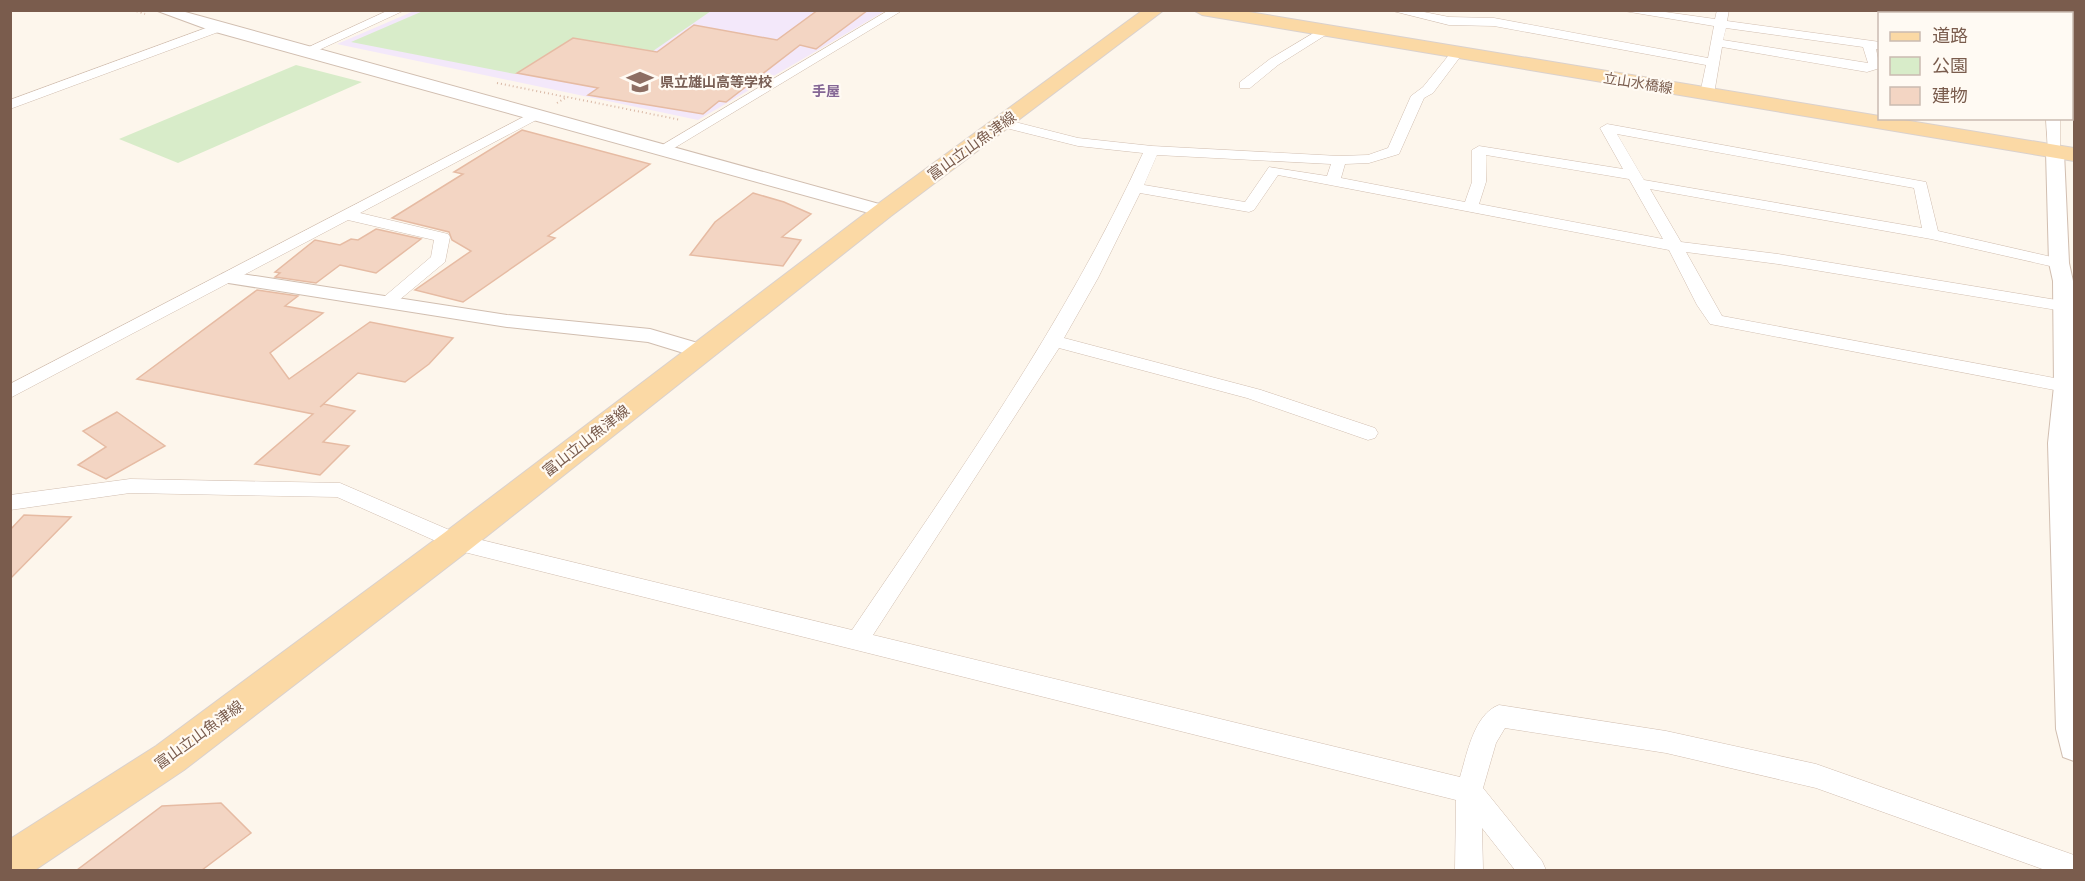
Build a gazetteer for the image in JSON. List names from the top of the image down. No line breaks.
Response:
{"streets":{"main road":["立山水橋線","富山立山魚津線"]},"districts":["手屋"],"places":{"school or university":["県立雄山高等学校"]},"legend":["道路","公園","建物"]}
